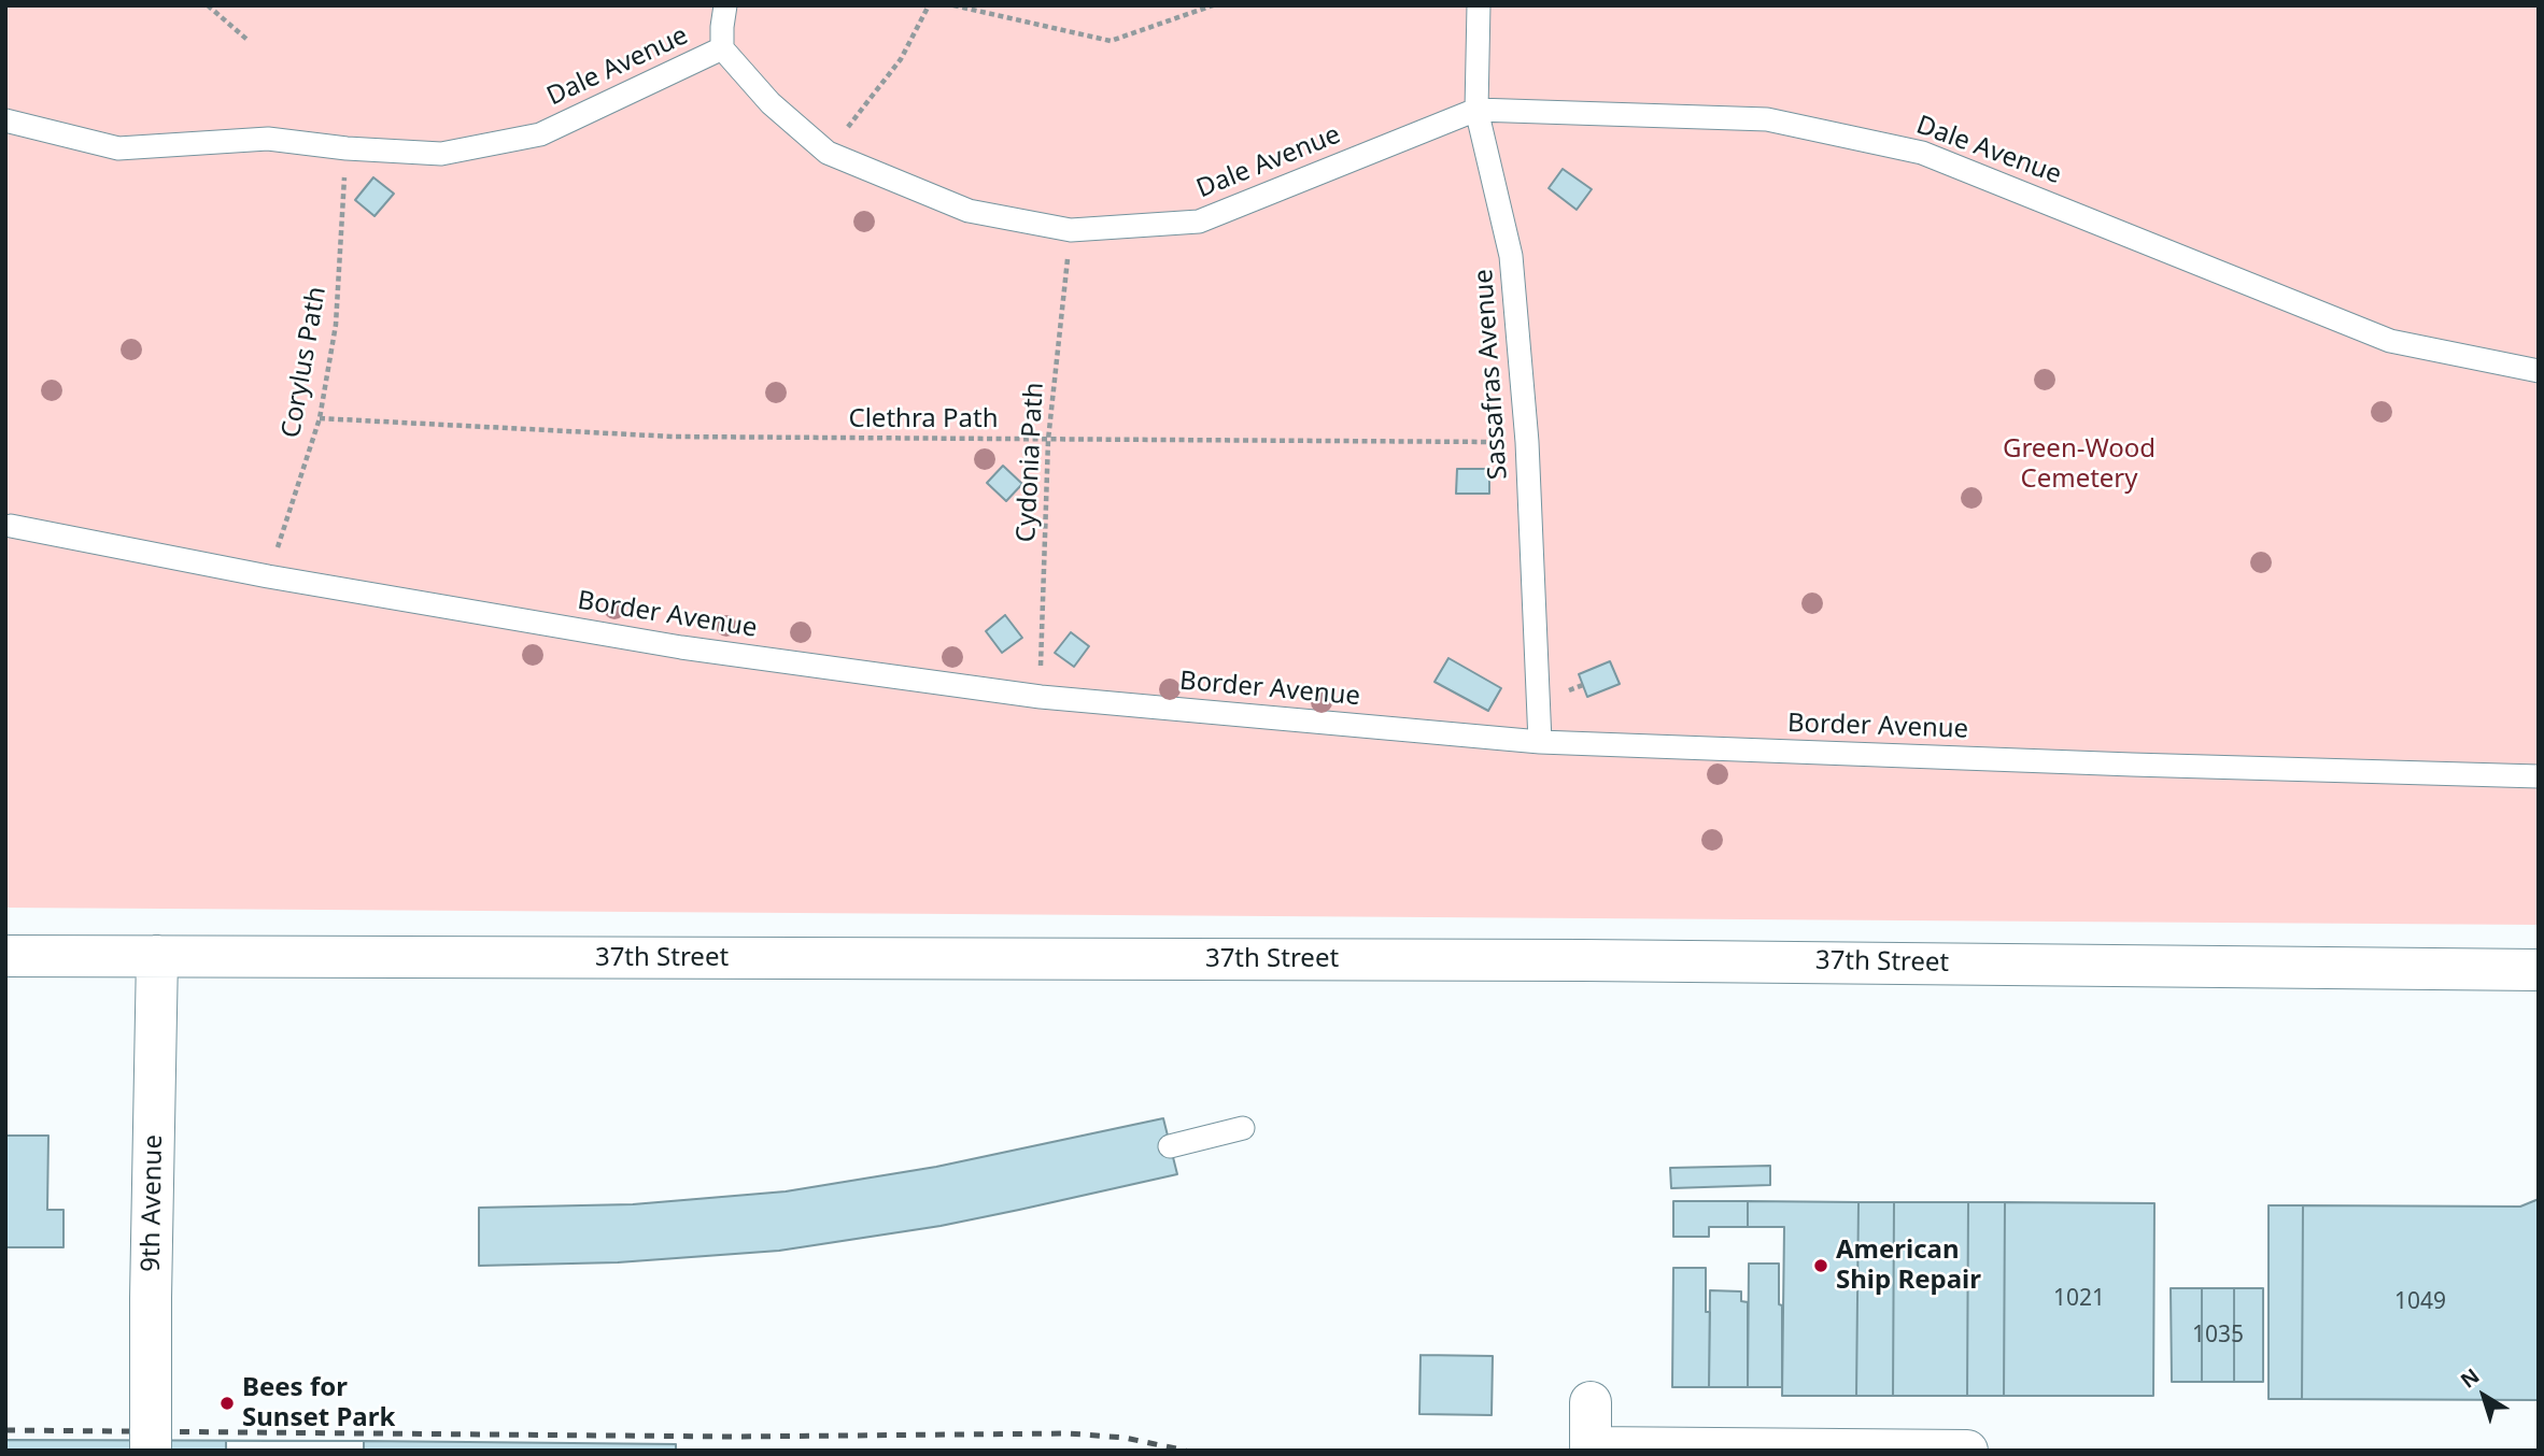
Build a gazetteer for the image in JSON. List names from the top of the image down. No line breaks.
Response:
{"streets":{"street":["37th Street","9th Avenue"],"lane":["Dale Avenue","Sassafras Avenue","Border Avenue"],"path":["Corylus Path","Clethra Path","Cydonia Path"]},"crossings":[["Dale Avenue","Corylus Path"],["Dale Avenue","Sassafras Avenue"],["Dale Avenue","Cydonia Path"],["Corylus Path","Clethra Path"],["Corylus Path","Border Avenue"],["Sassafras Avenue","Clethra Path"],["Sassafras Avenue","Border Avenue"],["Clethra Path","Cydonia Path"],["Cydonia Path","Border Avenue"],["37th Street","9th Avenue"]],"parks":["Green-Wood Cemetery"],"places":["American Ship Repair","Bees for Sunset Park"],"house_numbers":["1021","1049","1035"],"north":"top left"}
